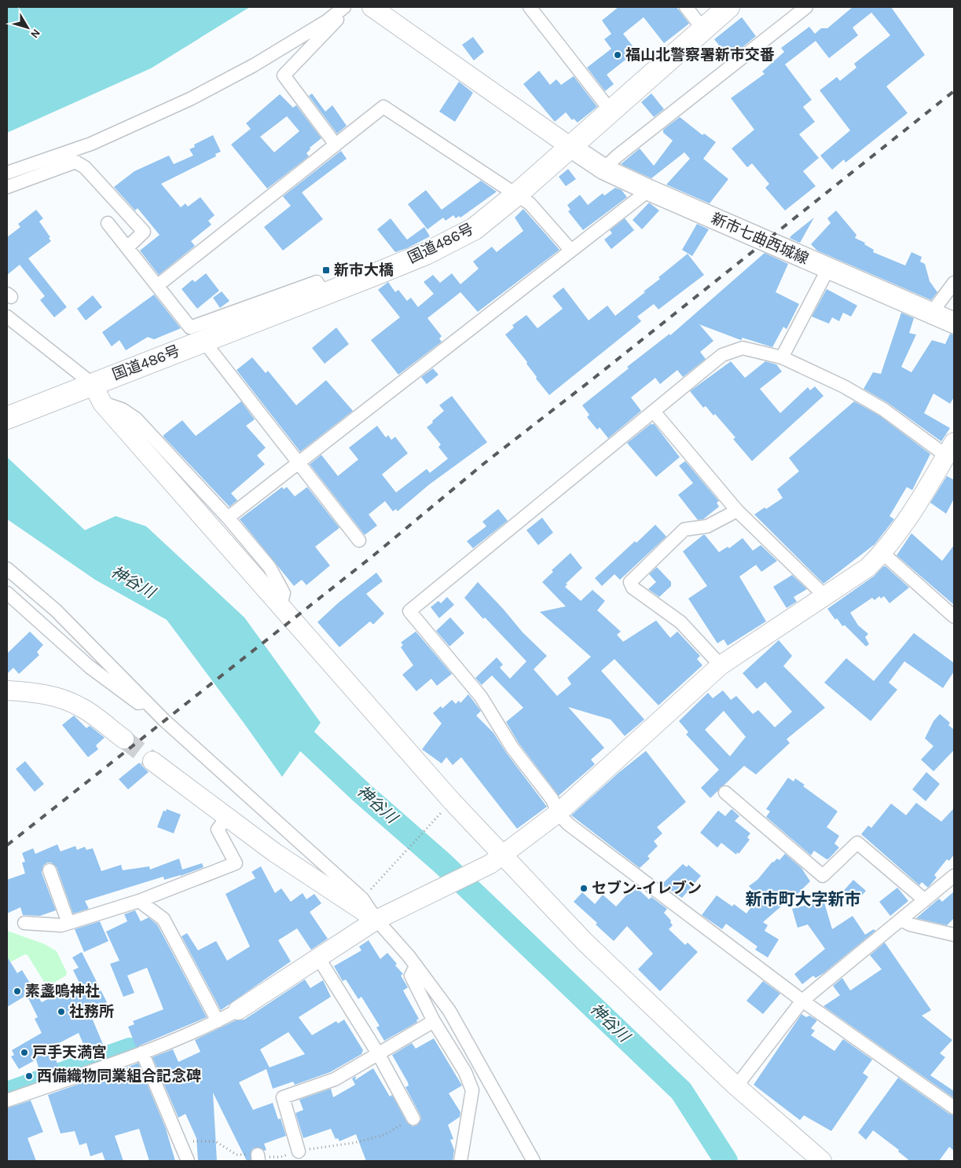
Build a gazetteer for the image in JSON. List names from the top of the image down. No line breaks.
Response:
{"streets":{"highway":["国道486号"],"main road":["新市七曲西城線"]},"crossings":[["新市七曲西城線","国道486号"]],"districts":["新市町大字新市"],"water":["神谷川"],"places":{"other":["福山北警察署新市交番","セブン-イレブン","素盞嗚神社","社務所","戸手天満宮","西備織物同業組合記念碑"],"transit":["新市大橋"]},"north":"bottom right"}
